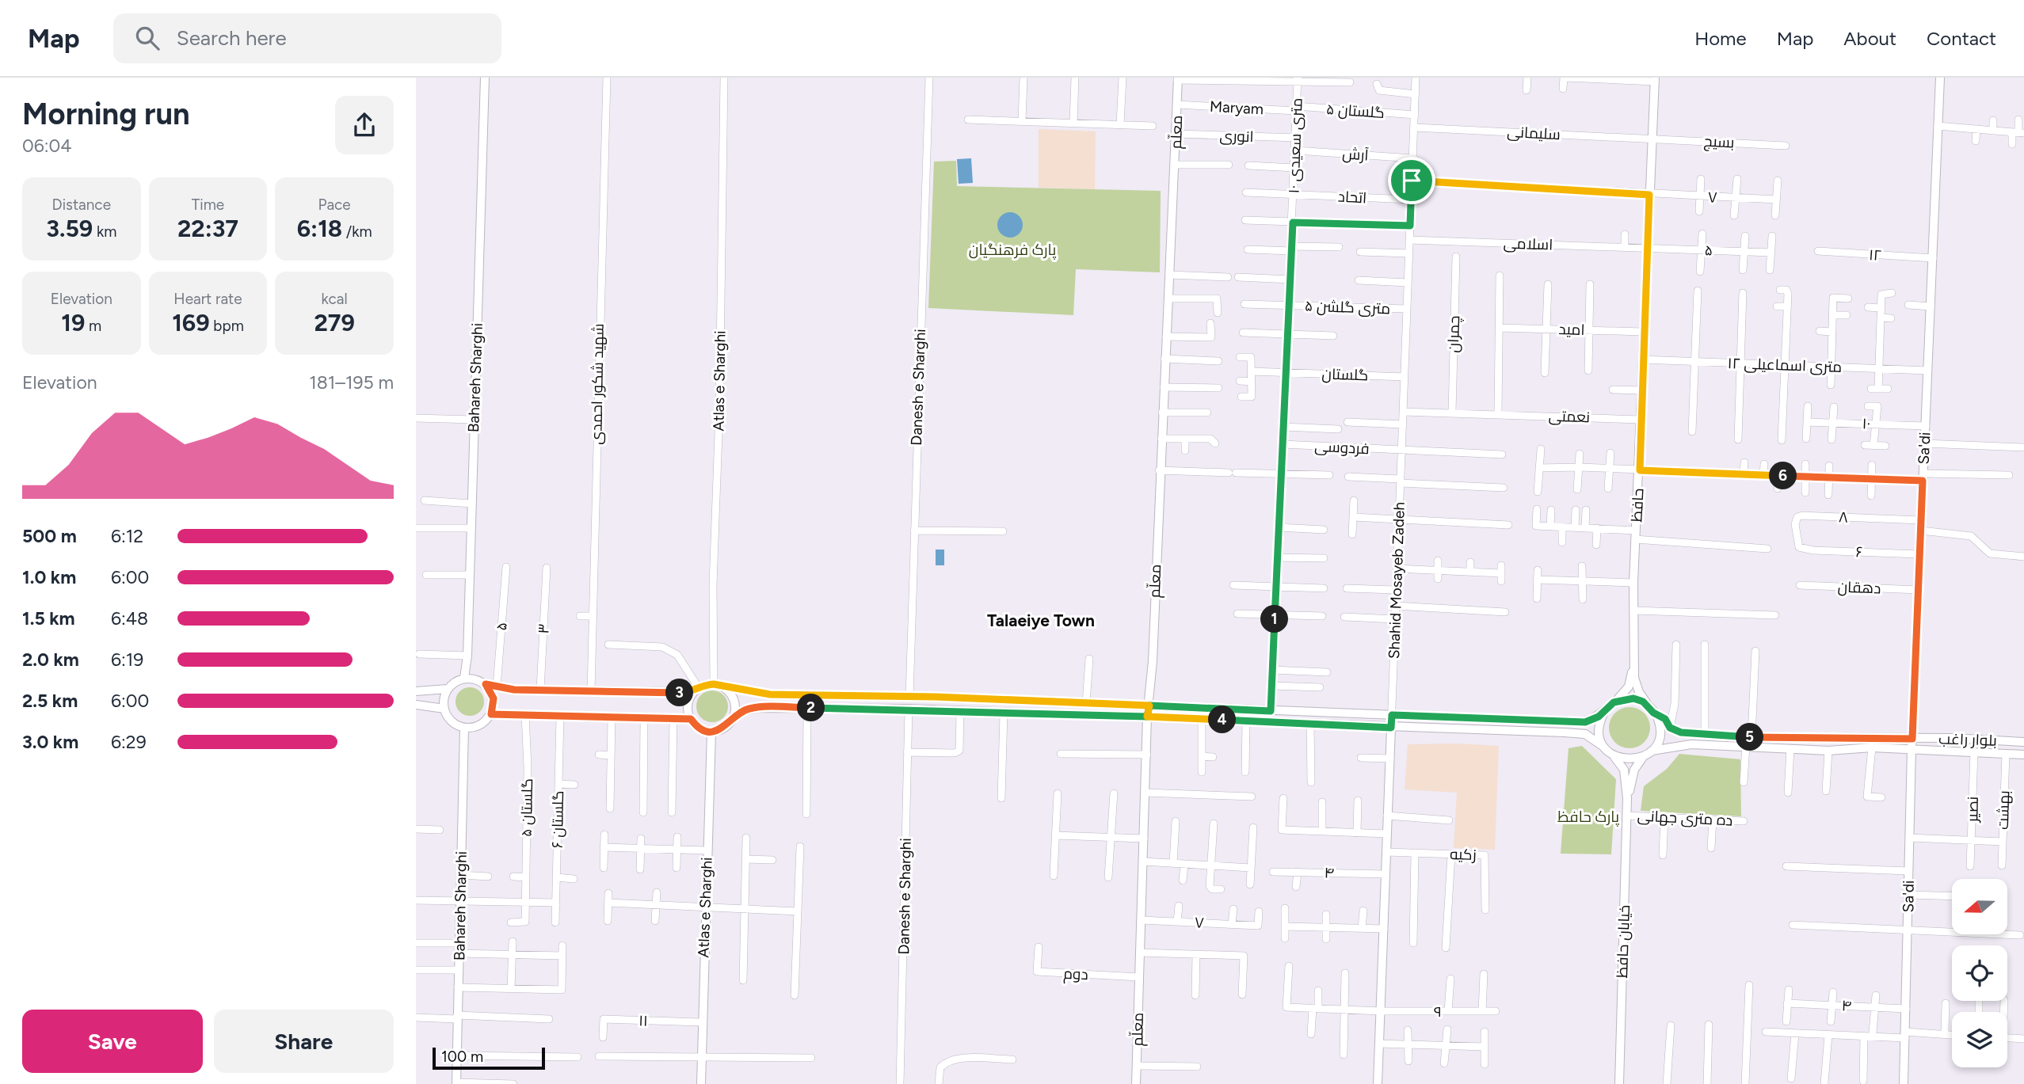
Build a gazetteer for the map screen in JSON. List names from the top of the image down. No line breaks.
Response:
{"streets":{"street":["Maryam","گلستان ۵","معلّم","سلیمانی","انوری","بسیج","۱۰ متری سعیدی","آرش","اتحاد","۷","اسلامی","۵","۱۲","۵ متری گلشن","امید","چمران","۱۲ متری اسماعیلی","گلستان","Bahareh Sharghi","Atlas e Sharghi","شهید شکور احمدی","Danesh e Sharghi","نعمتی","۱۰","فردوسی","Sa'di","حافظ","۸","۶","Shahid Mosayeb Zadeh","دهقان","۳","بلوار راغب","نصیر","بهشت","ده متری جهانی","گلستان ۶","زکیه","۴","خیابان حافظ","دوم","۹","۱۱"]},"crossings":[["Maryam","گلستان ۵"],["Maryam","معلّم"],["Maryam","۱۰ متری سعیدی"],["گلستان ۵","۱۰ متری سعیدی"],["گلستان ۵","Shahid Mosayeb Zadeh"],["معلّم","انوری"],["معلّم","۷"],["معلّم","دوم"],["سلیمانی","بسیج"],["سلیمانی","حافظ"],["سلیمانی","Shahid Mosayeb Zadeh"],["انوری","۱۰ متری سعیدی"],["بسیج","حافظ"],["۱۰ متری سعیدی","آرش"],["۱۰ متری سعیدی","اتحاد"],["۱۰ متری سعیدی","۵ متری گلشن"],["۱۰ متری سعیدی","گلستان"],["۱۰ متری سعیدی","فردوسی"],["آرش","Shahid Mosayeb Zadeh"],["اتحاد","Shahid Mosayeb Zadeh"],["۷","حافظ"],["۷","Shahid Mosayeb Zadeh"],["اسلامی","۵"],["اسلامی","حافظ"],["اسلامی","Shahid Mosayeb Zadeh"],["۵","حافظ"],["۱۲","Sa'di"],["۵ متری گلشن","Shahid Mosayeb Zadeh"],["امید","حافظ"],["چمران","نعمتی"],["۱۲ متری اسماعیلی","Sa'di"],["۱۲ متری اسماعیلی","حافظ"],["گلستان","Shahid Mosayeb Zadeh"],["Atlas e Sharghi","۱۱"],["نعمتی","حافظ"],["نعمتی","Shahid Mosayeb Zadeh"],["۱۰","Sa'di"],["فردوسی","Shahid Mosayeb Zadeh"],["Sa'di","۸"],["Sa'di","۶"],["Sa'di","دهقان"],["Sa'di","بلوار راغب"],["Sa'di","۴"],["حافظ","بلوار راغب"],["حافظ","خیابان حافظ"],["۸","۶"],["Shahid Mosayeb Zadeh","زکیه"],["Shahid Mosayeb Zadeh","۴"],["Shahid Mosayeb Zadeh","۹"],["بلوار راغب","نصیر"],["بلوار راغب","بهشت"],["بلوار راغب","خیابان حافظ"],["ده متری جهانی","خیابان حافظ"]],"districts":["Talaeiye Town"],"parks":["پارک فرهنگیان","پارک حافظ"],"scale_bar":"100 m","north":"left","page":{"header":"Map","search":"Search here","nav":["Home","Map","About","Contact"],"heading":["Morning run","06:04"],"stats":[["Distance","3.59 km"],["Time","22:37"],["Pace","6:18 /km"],["Elevation","19 m"],["Heart rate","169 bpm"],["kcal","279"]],"chart":["Elevation","181–195 m"],"pins":["6","1","3","2","4","5"],"list":[{"name":"500 m","note":"6:12"},{"name":"1.0 km","note":"6:00"},{"name":"1.5 km","note":"6:48"},{"name":"2.0 km","note":"6:19"},{"name":"2.5 km","note":"6:00"},{"name":"3.0 km","note":"6:29"}],"buttons":["Save","Share"],"scale":"100 m"}}
